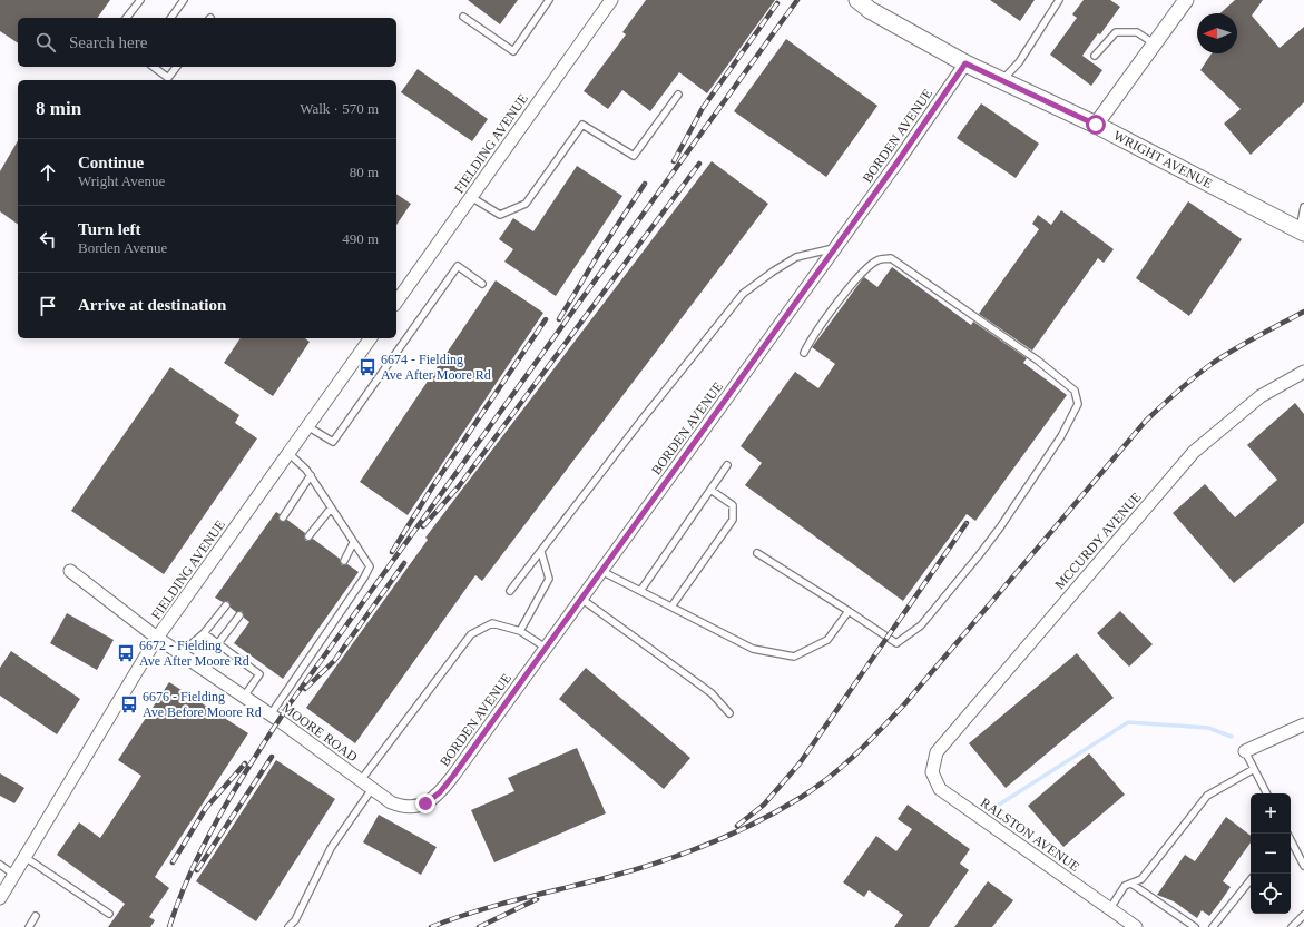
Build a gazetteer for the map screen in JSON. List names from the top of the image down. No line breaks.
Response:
{"streets":{"main road":["WRIGHT AVENUE"],"street":["BORDEN AVENUE","FIELDING AVENUE","MCCURDY AVENUE","MOORE ROAD","RALSTON AVENUE"]},"crossings":[["BORDEN AVENUE","WRIGHT AVENUE"],["BORDEN AVENUE","MOORE ROAD"],["FIELDING AVENUE","MOORE ROAD"],["MCCURDY AVENUE","RALSTON AVENUE"]],"places":{"bus stop":["6674 - Fielding Ave After Moore Rd","6672 - Fielding Ave After Moore Rd","6676 - Fielding Ave Before Moore Rd"]},"north":"left","page":{"search":"Search here","heading":["8 min","Walk · 570 m"],"list":[["Continue","Wright Avenue","80 m"],["Turn left","Borden Avenue","490 m"],"Arrive at destination"],"map_buttons":["+","−"]}}
